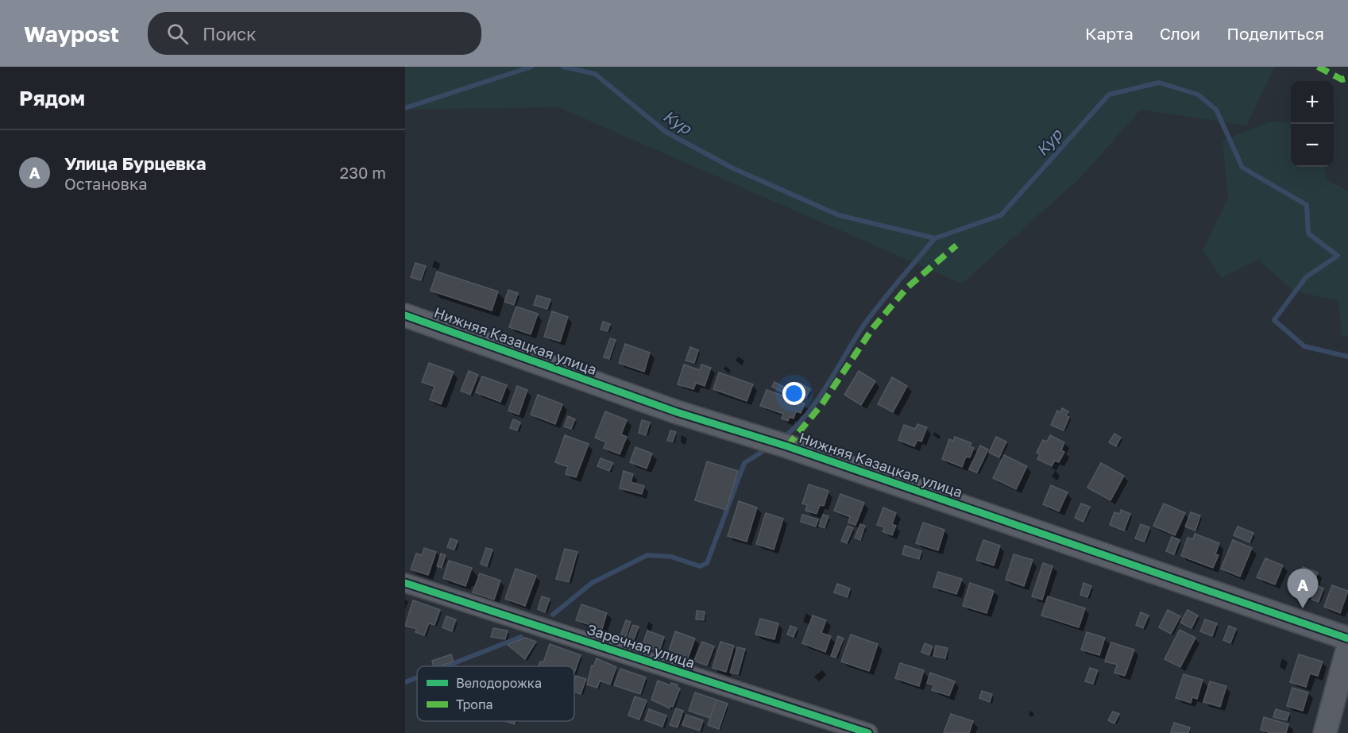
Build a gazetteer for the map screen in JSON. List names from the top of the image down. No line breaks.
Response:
{"streets":{"street":["Нижняя Казацкая улица","Заречная улица"]},"water":["Кур"],"legend":["Велодорожка","Тропа"],"page":{"header":"Waypost","search":"Поиск","nav":["Карта","Слои","Поделиться"],"heading":"Рядом","map_buttons":["+","−"],"list":[{"mark":"A","name":"Улица Бурцевка","note":"Остановка","value":"230 m"}],"pins":"A"}}
